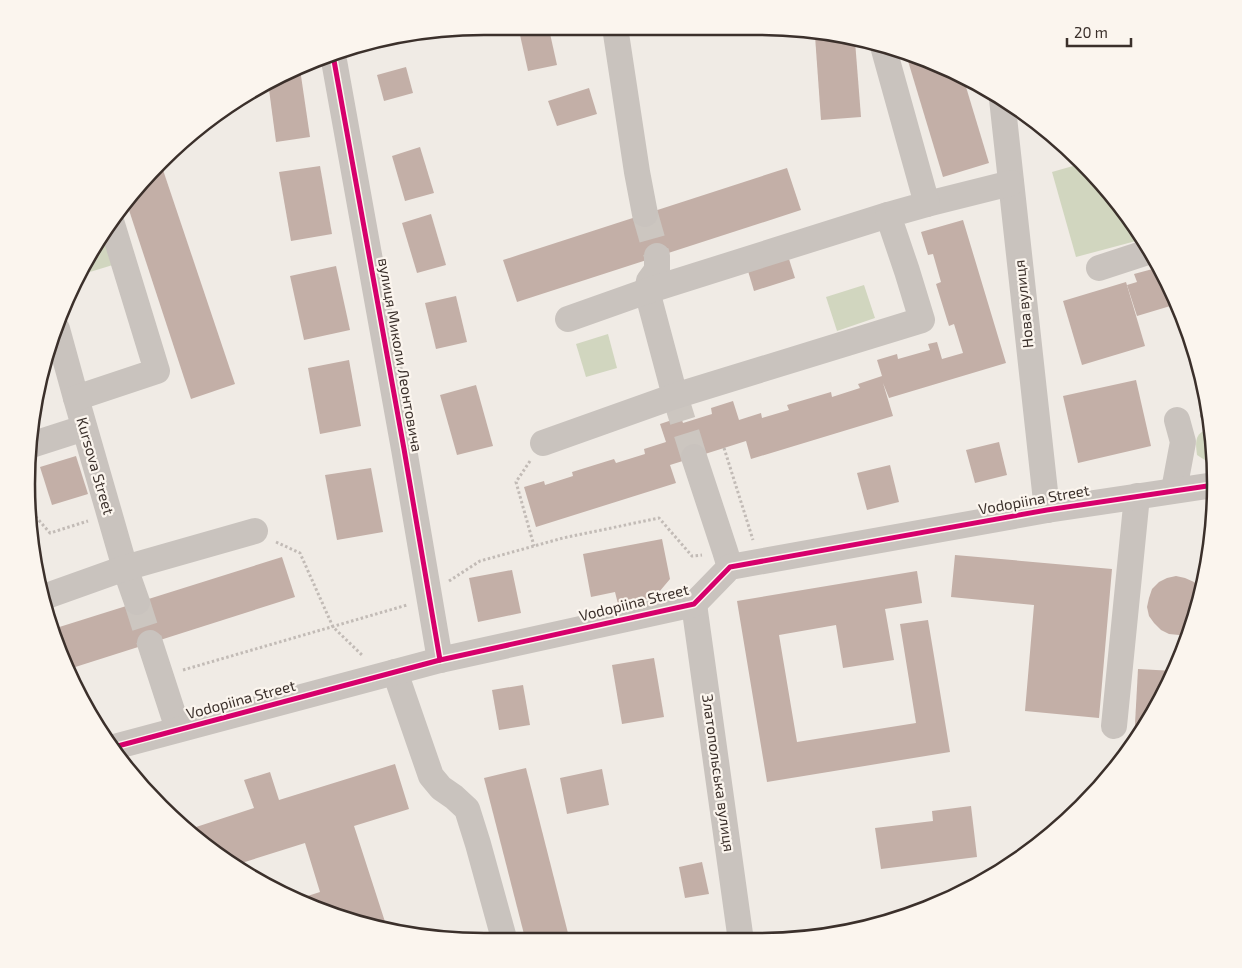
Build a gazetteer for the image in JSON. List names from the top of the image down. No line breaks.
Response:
{"streets":{"street":["Нова вулиця","вулиця Миколи Леонтовича","Kursova Street","Vodopiina Street","Златопольська вулиця"]},"crossings":[["Нова вулиця","Vodopiina Street"],["вулиця Миколи Леонтовича","Vodopiina Street"],["Vodopiina Street","Златопольська вулиця"]],"scale_bar":"20 m"}
